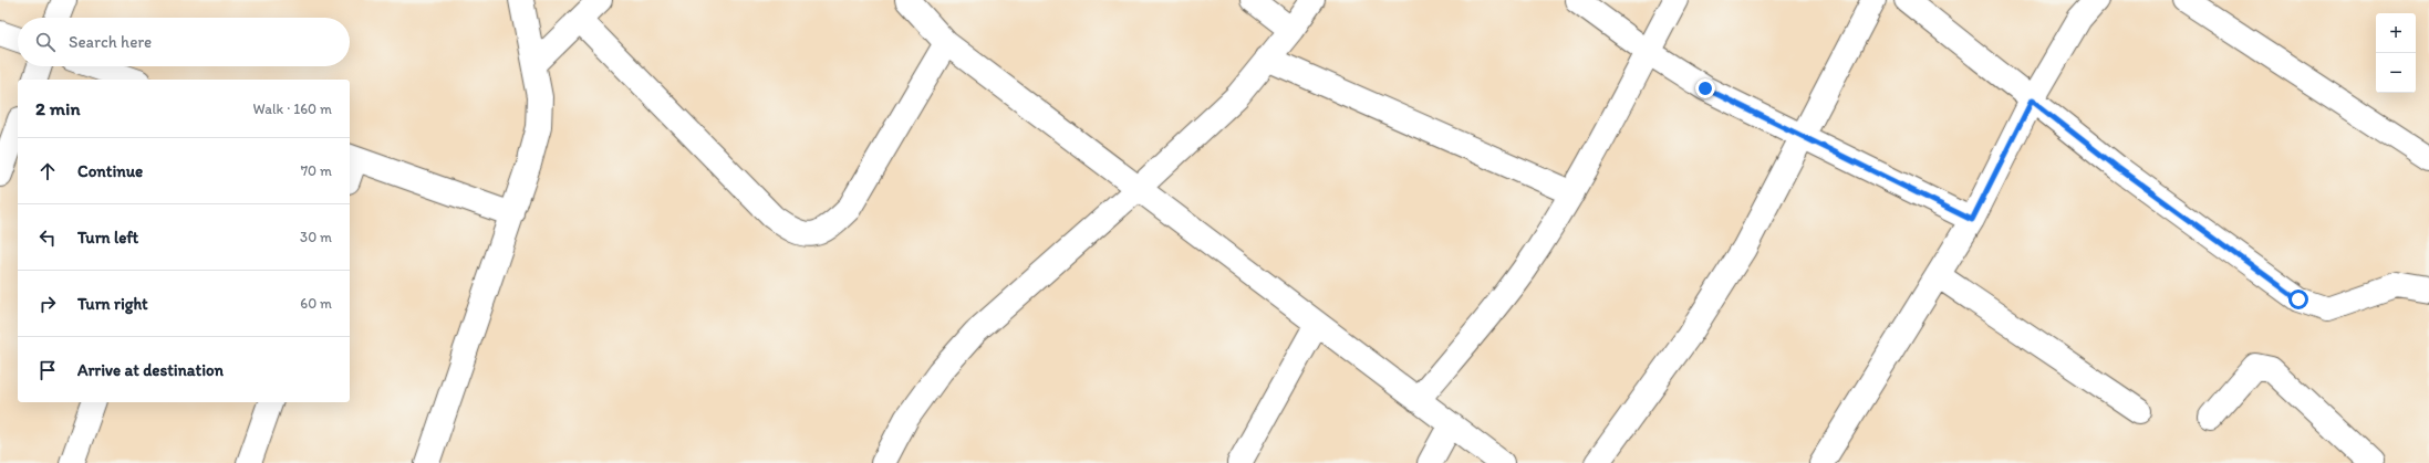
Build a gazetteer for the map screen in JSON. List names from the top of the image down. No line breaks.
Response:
{"page":{"map_buttons":["+","−"],"search":"Search here","heading":["2 min","Walk · 160 m"],"list":[["Continue","70 m"],["Turn left","30 m"],["Turn right","60 m"],"Arrive at destination"]}}
